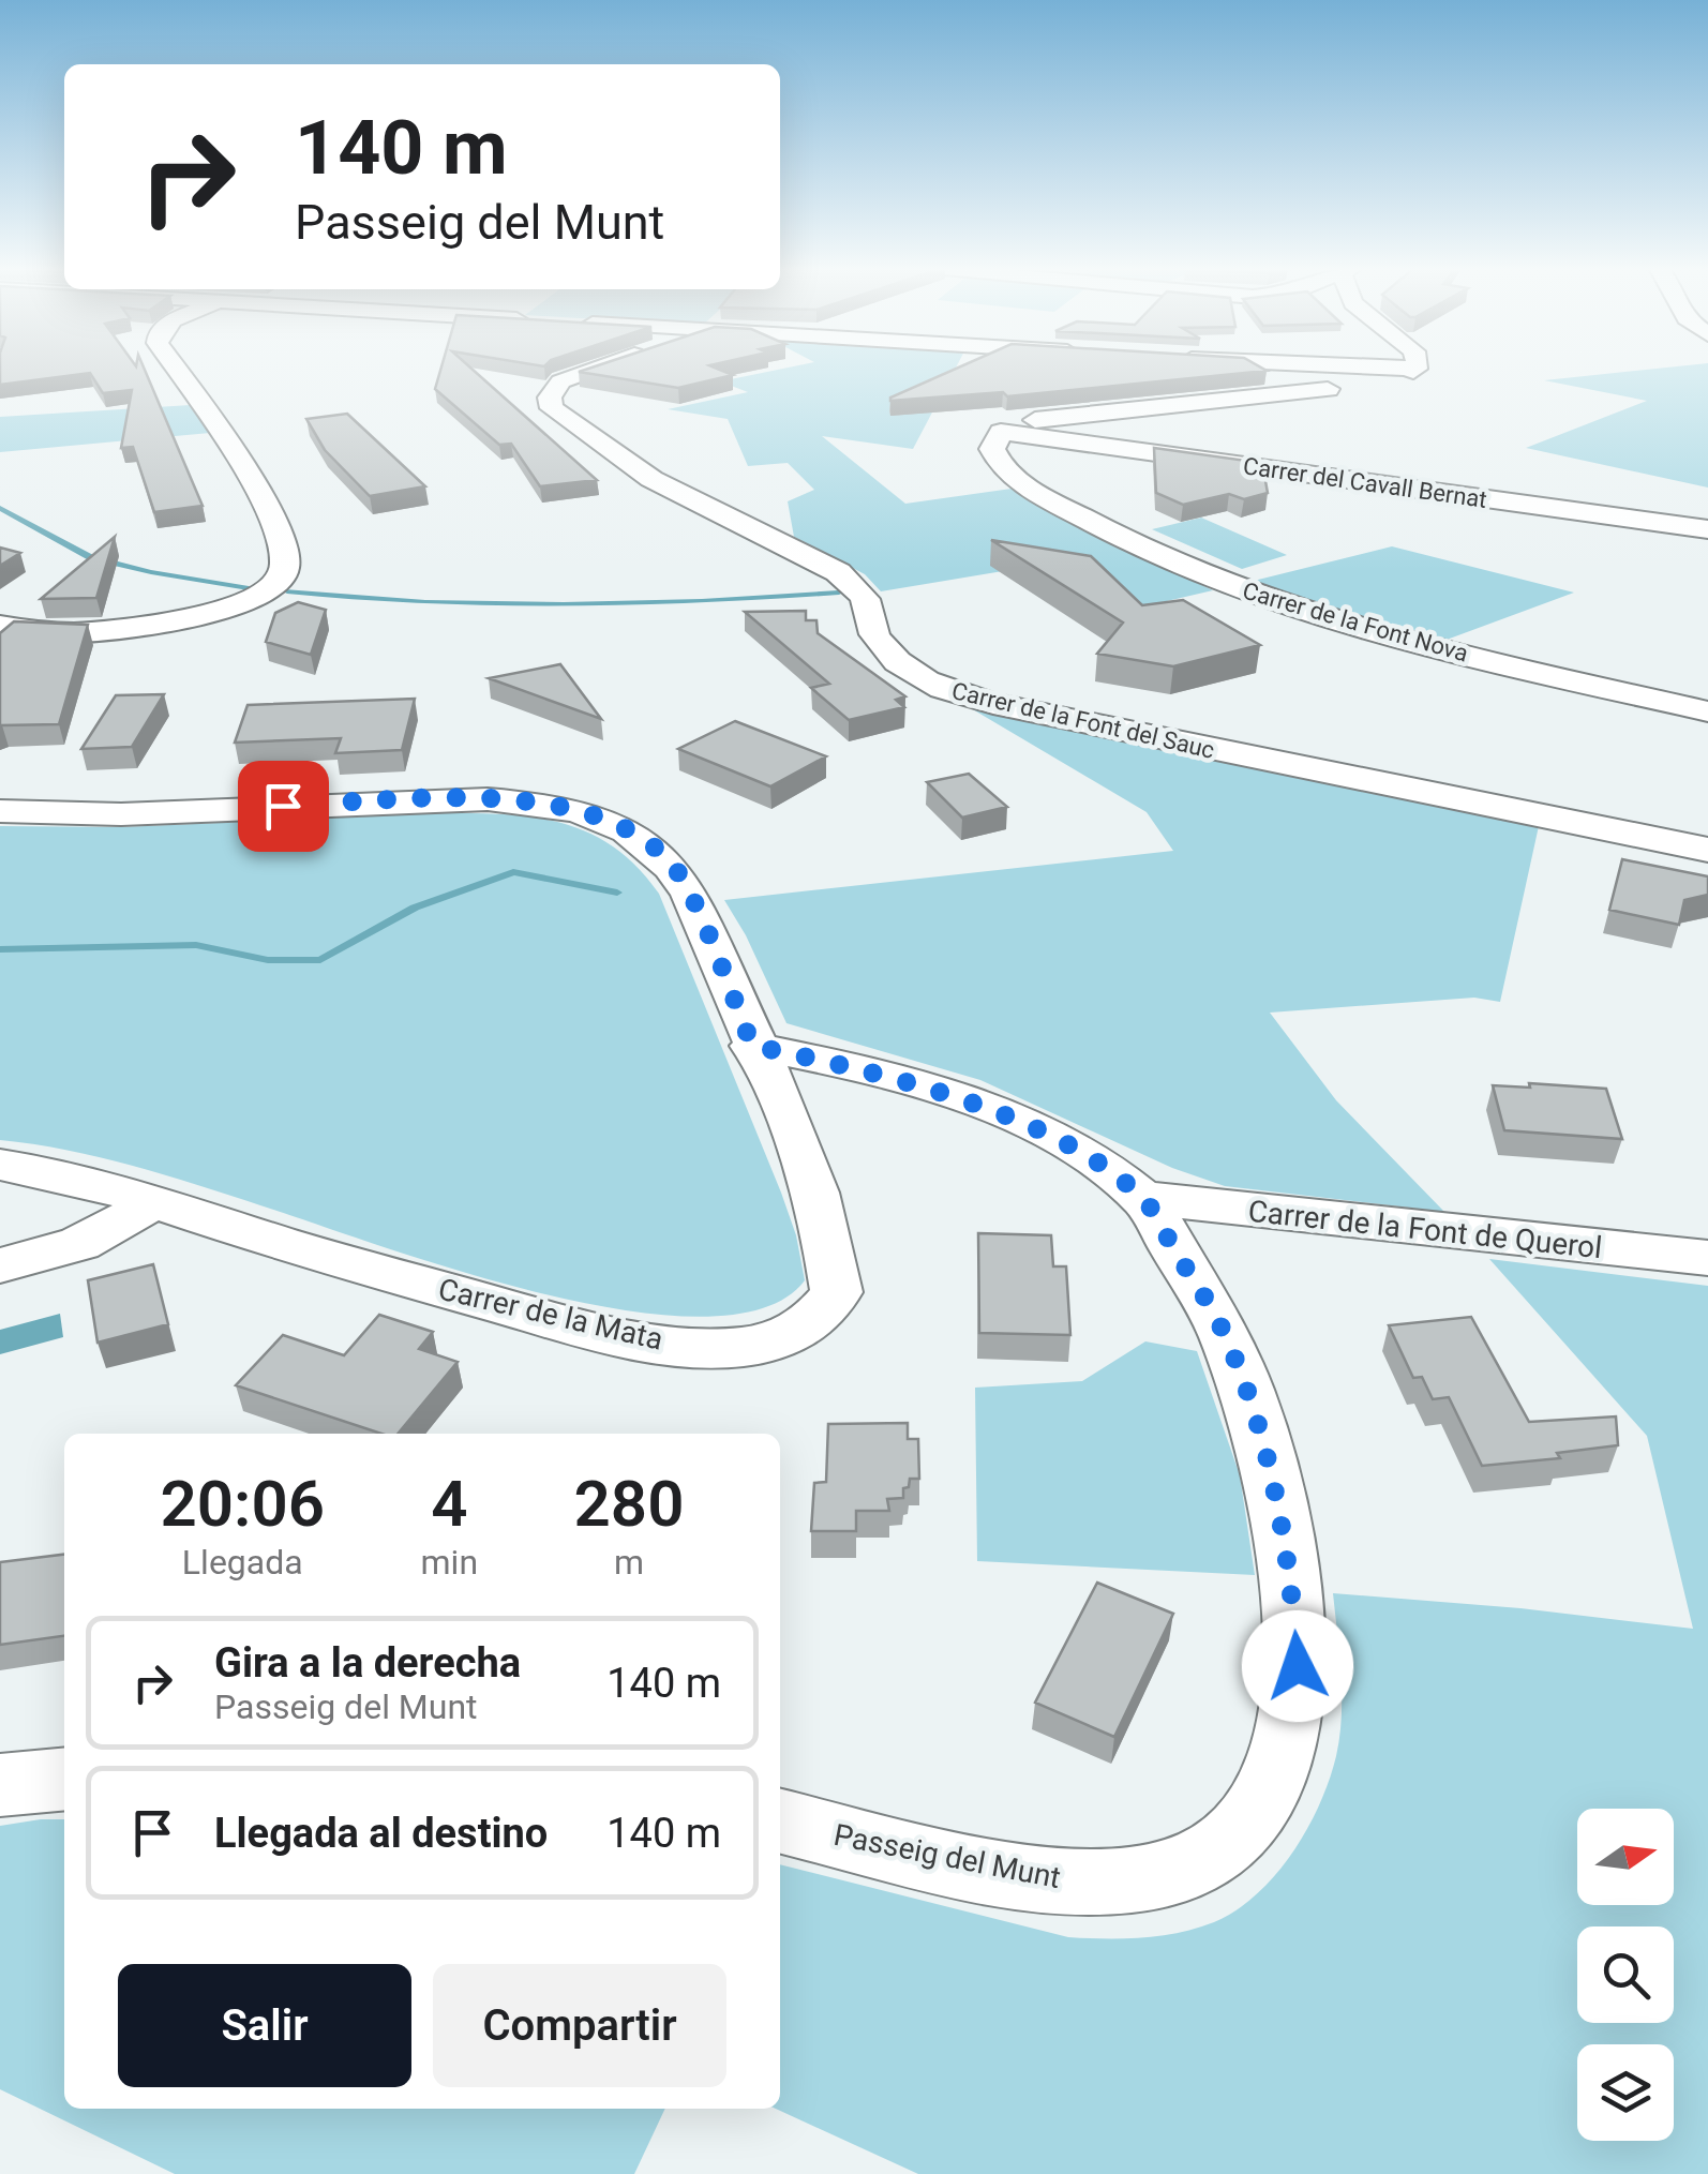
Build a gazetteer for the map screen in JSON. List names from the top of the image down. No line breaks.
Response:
{"streets":{"street":["Carrer del Cavall Bernat","Carrer de la Font Nova","Carrer de la Font del Sauc","Carrer de la Font de Querol","Carrer de la Mata","Passeig del Munt"]},"crossings":[["Carrer del Cavall Bernat","Carrer de la Font Nova"],["Carrer de la Font de Querol","Passeig del Munt"],["Carrer de la Mata","Passeig del Munt"]],"north":"right","page":{"turn":["140 m","Passeig del Munt"],"eta":["20:06","Llegada","4","min","280","m"],"list":[{"name":"Gira a la derecha","note":"Passeig del Munt","value":"140 m"},{"name":"Llegada al destino","value":"140 m"}],"buttons":["Salir","Compartir"]}}
